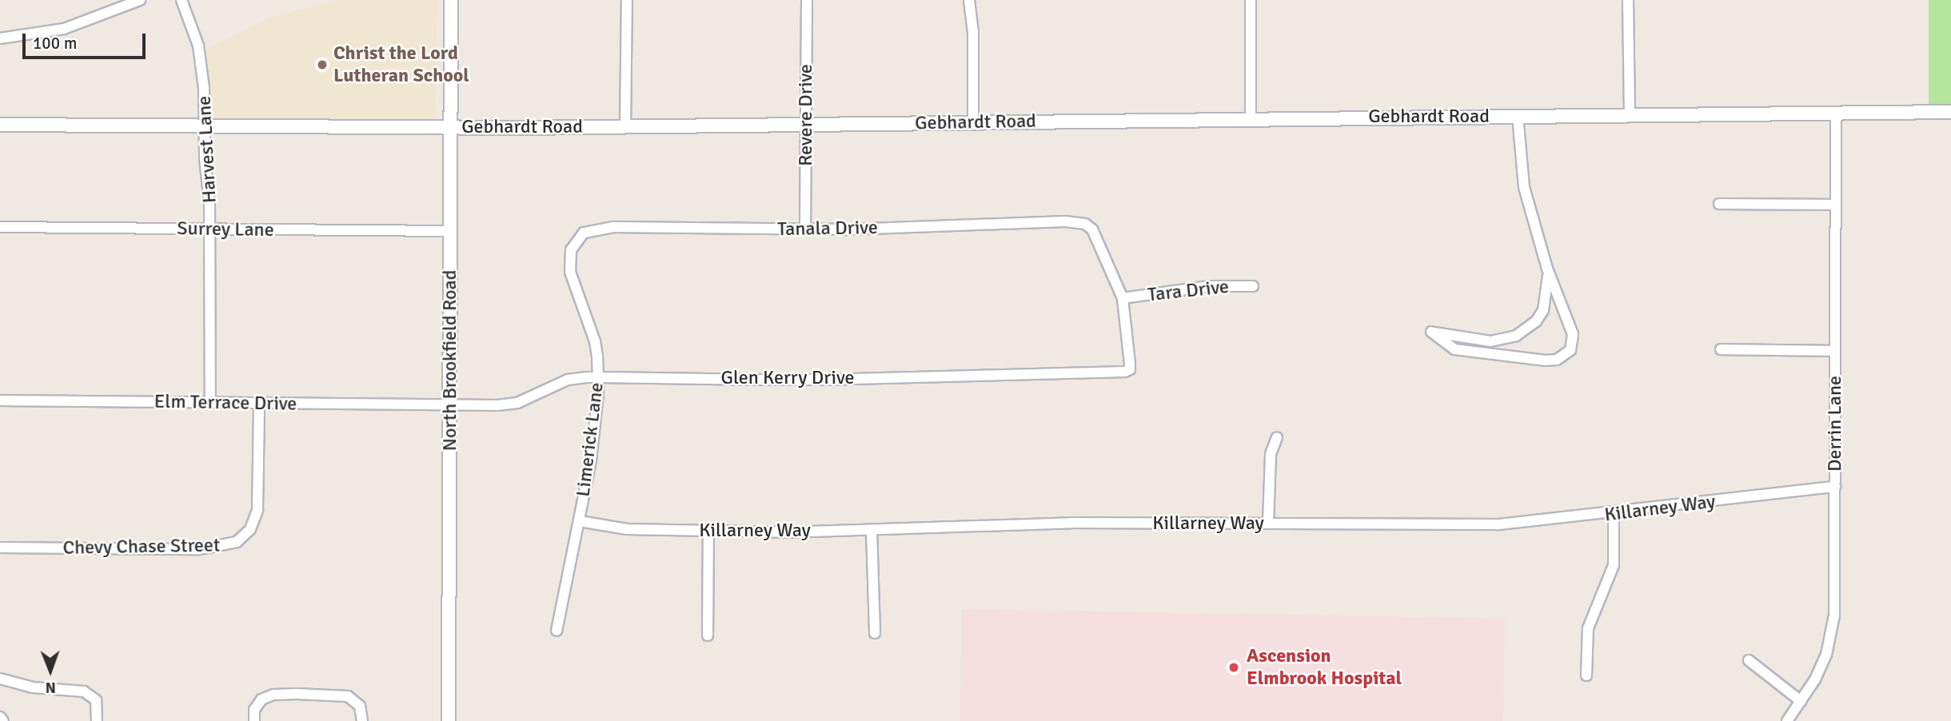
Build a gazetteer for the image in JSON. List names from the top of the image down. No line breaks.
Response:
{"streets":{"street":["Revere Drive","Gebhardt Road","Harvest Lane","Tanala Drive","Surrey Lane","Tara Drive","North Brookfield Road","Glen Kerry Drive","Elm Terrace Drive","Derrin Lane","Limerick Lane","Killarney Way","Chevy Chase Street"]},"crossings":[["Revere Drive","Gebhardt Road"],["Revere Drive","Tanala Drive"],["Gebhardt Road","Harvest Lane"],["Gebhardt Road","North Brookfield Road"],["Gebhardt Road","Derrin Lane"],["Harvest Lane","Surrey Lane"],["Harvest Lane","Elm Terrace Drive"],["Tanala Drive","Tara Drive"],["Tanala Drive","Glen Kerry Drive"],["Tanala Drive","Limerick Lane"],["Surrey Lane","North Brookfield Road"],["Tara Drive","Glen Kerry Drive"],["North Brookfield Road","Glen Kerry Drive"],["North Brookfield Road","Elm Terrace Drive"],["Glen Kerry Drive","Elm Terrace Drive"],["Glen Kerry Drive","Limerick Lane"],["Elm Terrace Drive","Chevy Chase Street"],["Derrin Lane","Killarney Way"],["Limerick Lane","Killarney Way"]],"places":["Christ the Lord Lutheran School","Ascension Elmbrook Hospital"],"scale_bar":"100 m","north":"bottom"}
